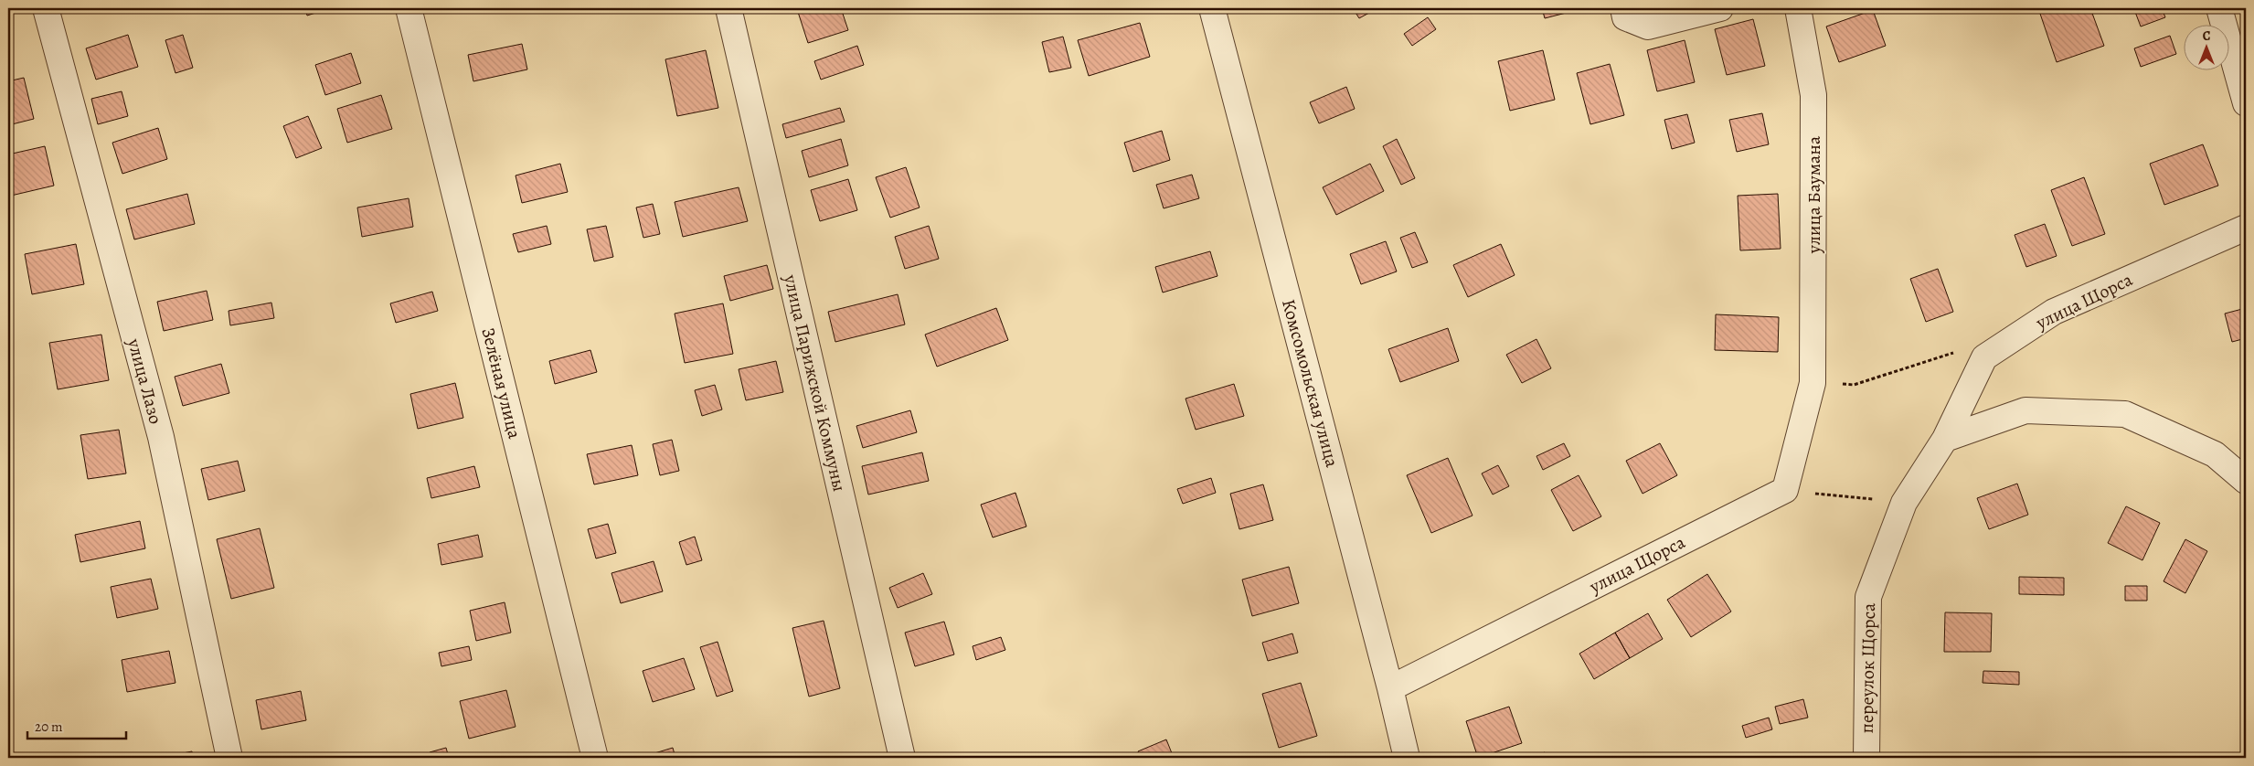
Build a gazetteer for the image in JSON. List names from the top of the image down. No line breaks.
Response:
{"streets":{"street":["улица Баумана","улица Щорса","улица Лазо","Зелёная улица","улица Парижской Коммуны","Комсомольская улица","переулок Щорса"]},"crossings":[["улица Щорса","Комсомольская улица"]],"scale_bar":"20 m","north":"top"}
